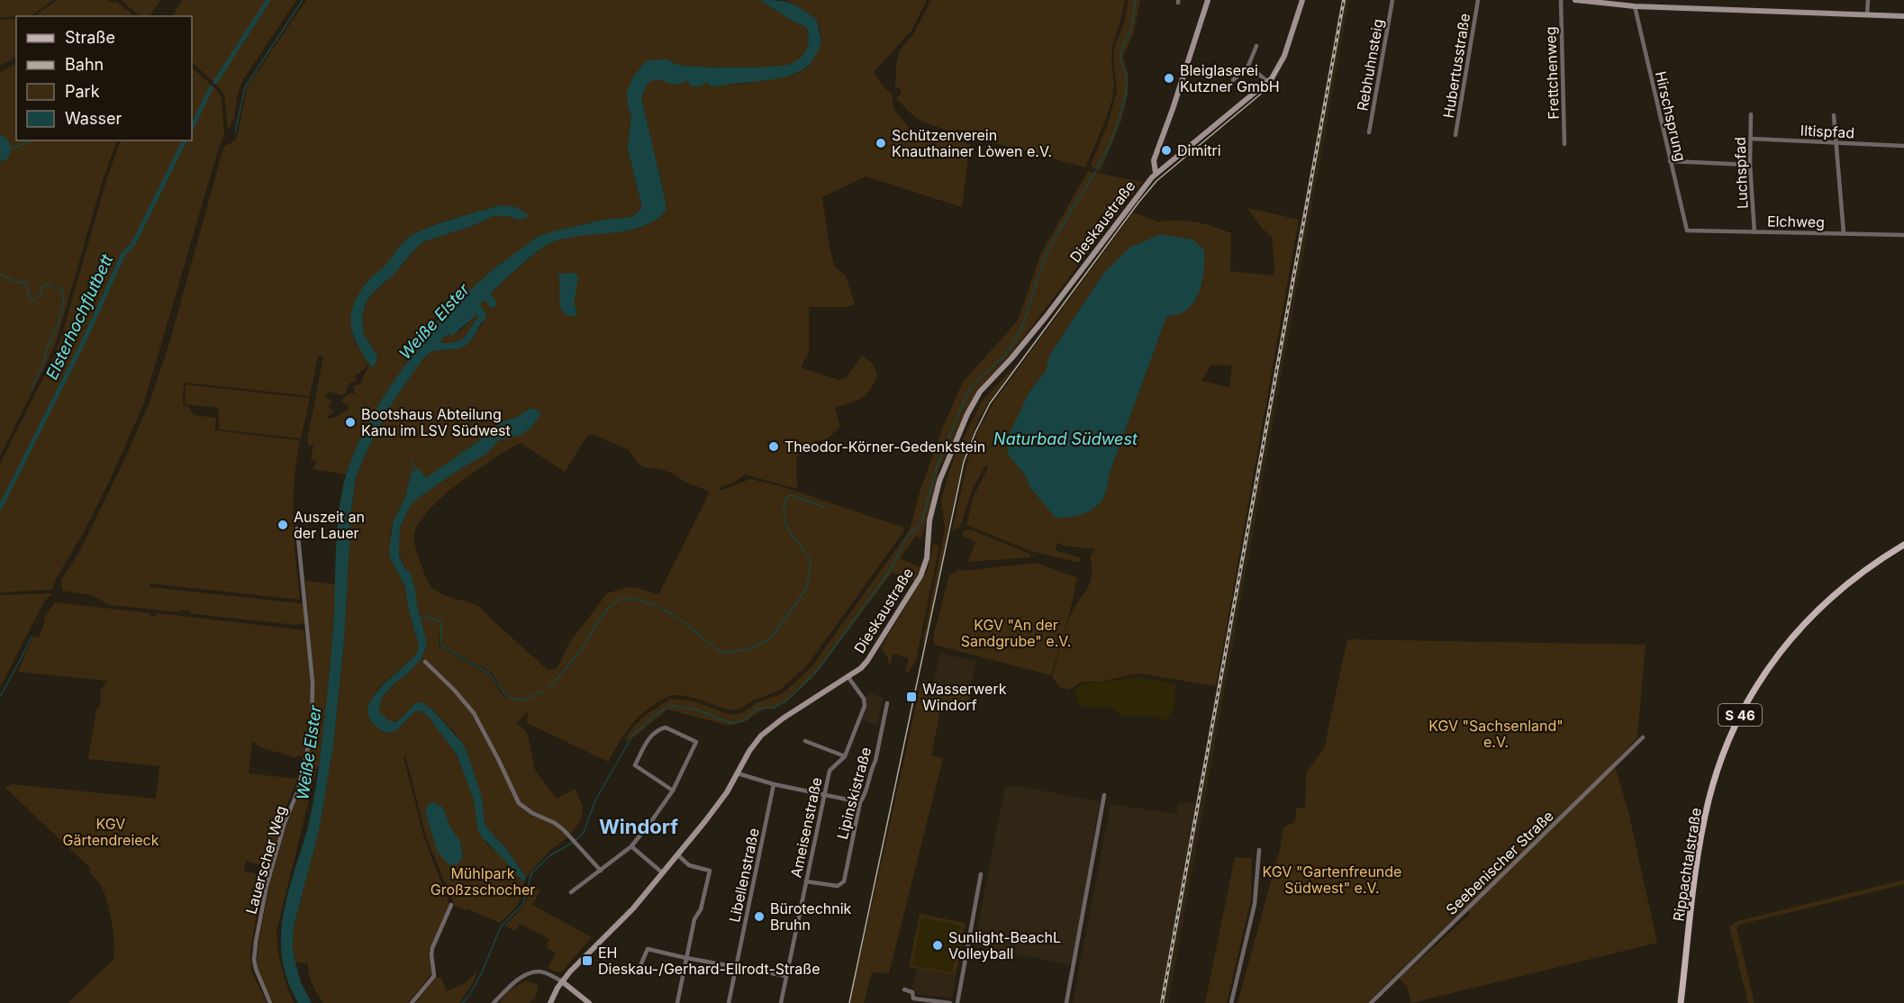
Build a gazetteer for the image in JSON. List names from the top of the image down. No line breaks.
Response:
{"streets":{"main road":["Dieskaustraße","S 46","Rippachtalstraße"],"street":["Rebhuhnsteig","Hubertusstraße","Frettchenweg","Hirschsprung","Iltispfad","Luchspfad","Elchweg","Lipinskistraße","Ameisenstraße","Lauerscher Weg","Seebenischer Straße","Libellenstraße"]},"crossings":[["Hirschsprung","Elchweg"],["Iltispfad","Luchspfad"],["Luchspfad","Elchweg"],["Dieskaustraße","Ameisenstraße"],["Lipinskistraße","Ameisenstraße"]],"districts":["Windorf"],"water":["Elsterhochflutbett","Weiße Elster","Naturbad Südwest"],"parks":["KGV \"An der Sandgrube\" e.V.","KGV \"Sachsenland\" e.V.","KGV Gärtendreieck","KGV \"Gartenfreunde Südwest\" e.V.","Mühlpark Großzschocher"],"places":{"other":["Bleiglaserei Kutzner GmbH","Schützenverein Knauthainer Lòwen e.V.","Dimitri","Bootshaus Abteilung Kanu im LSV Südwest","Theodor-Körner-Gedenkstein","Auszeit an der Lauer","Bürotechnik Bruhn","Sunlight-BeachL Volleyball"],"transit":["Wasserwerk Windorf","EH Dieskau-/Gerhard-Ellrodt-Straße"]},"legend":["Straße","Bahn","Park","Wasser"]}
